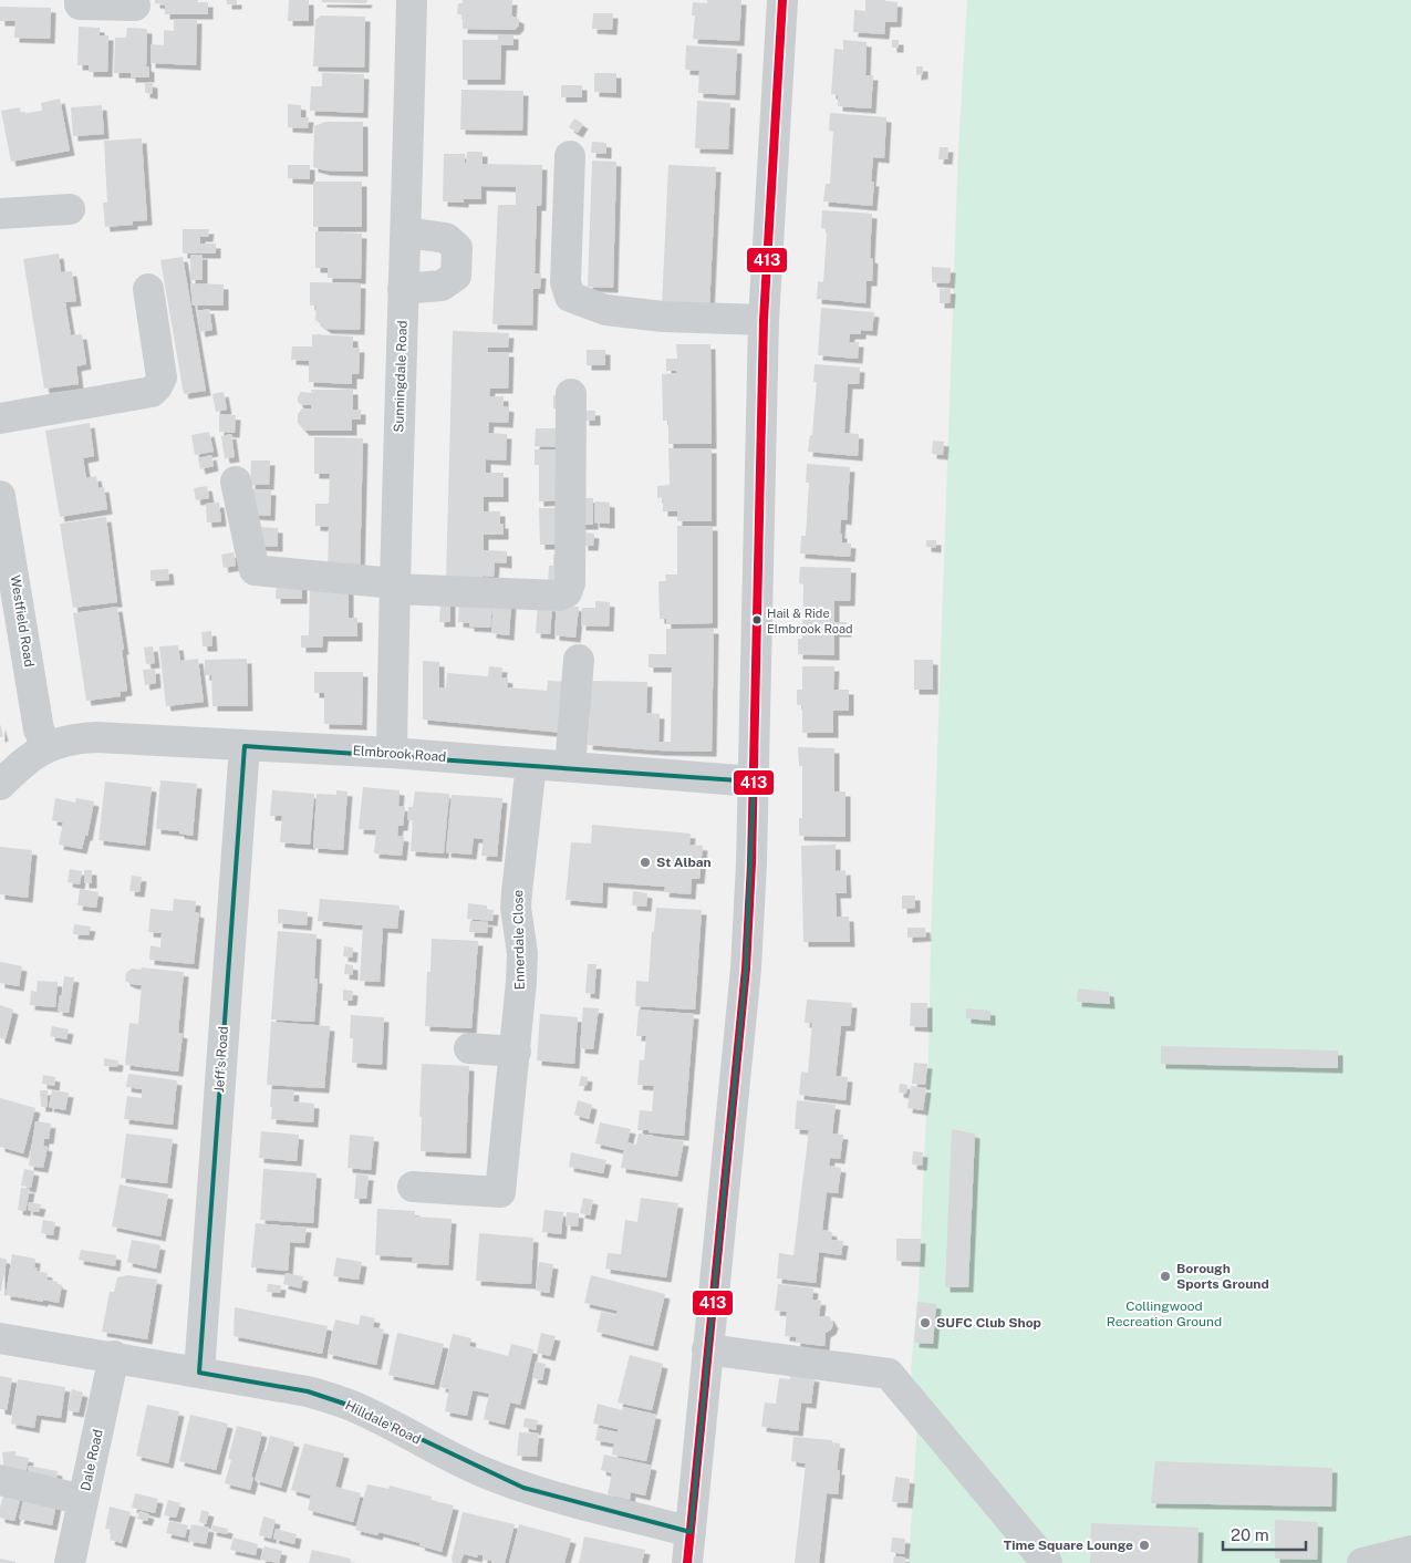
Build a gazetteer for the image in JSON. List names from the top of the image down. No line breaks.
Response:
{"streets":{"street":["Sunningdale Road","Westfield Road","Elmbrook Road","Ennerdale Close","Jeff's Road","Hilldale Road","Dale Road"]},"crossings":[["Sunningdale Road","Elmbrook Road"],["Westfield Road","Elmbrook Road"],["Elmbrook Road","Ennerdale Close"],["Elmbrook Road","Jeff's Road"],["Jeff's Road","Hilldale Road"],["Hilldale Road","Dale Road"]],"parks":["Collingwood Recreation Ground"],"places":["Hail & Ride Elmbrook Road","St Alban","Borough Sports Ground","SUFC Club Shop","Time Square Lounge"],"lines":["transit line 413"],"scale_bar":"20 m"}
